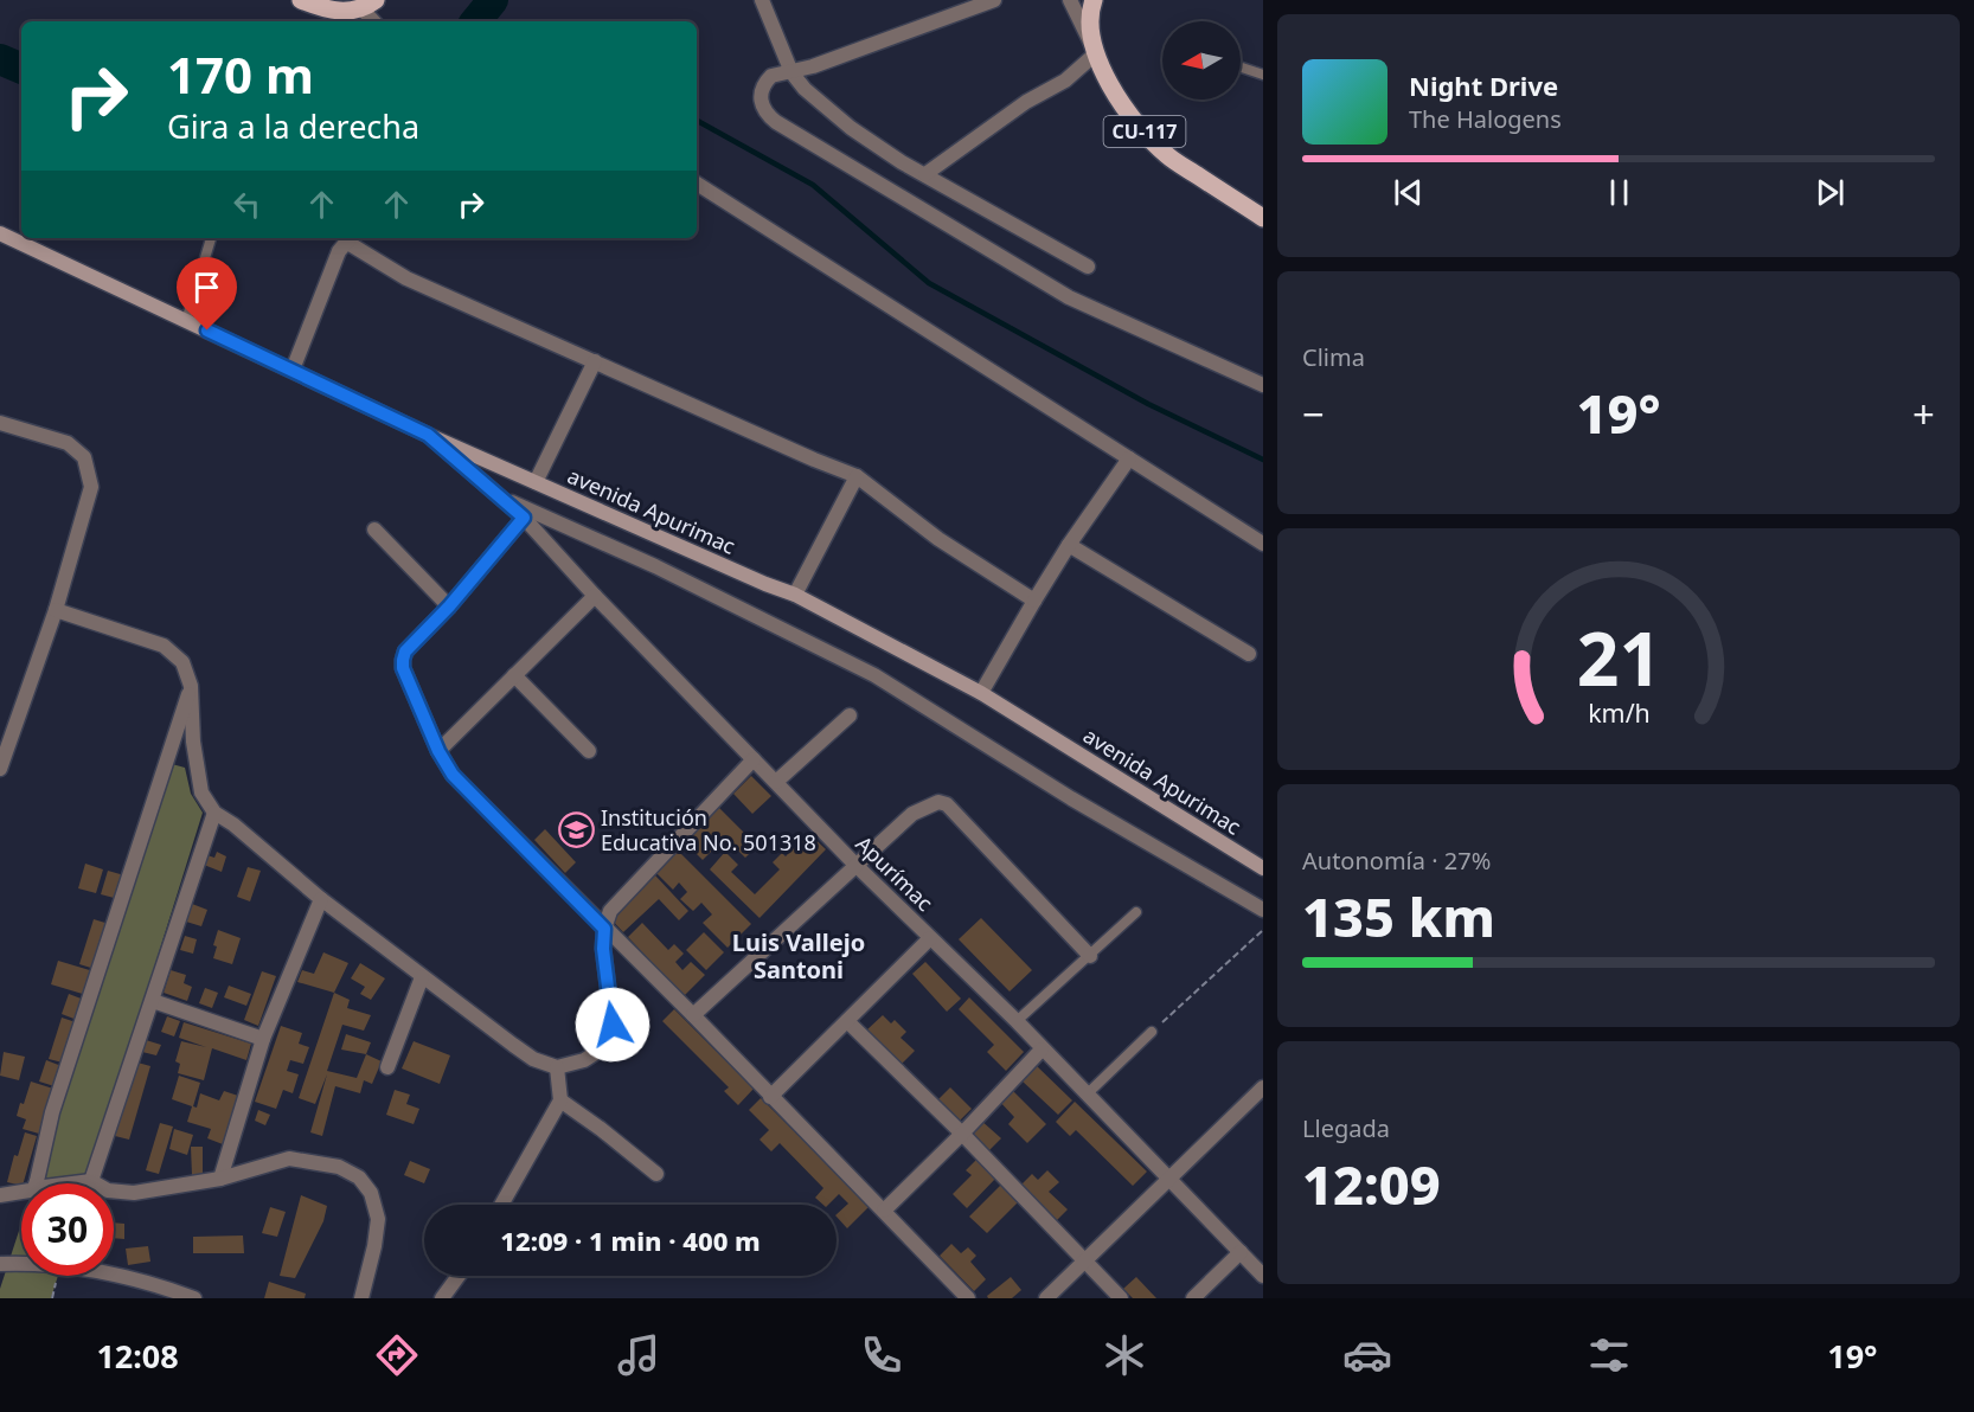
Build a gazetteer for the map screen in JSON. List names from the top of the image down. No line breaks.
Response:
{"streets":{"main road":["CU-117"],"street":["avenida Apurimac","Apurímac"]},"crossings":[["avenida Apurimac","Apurímac"]],"districts":["Luis Vallejo Santoni"],"places":{"school or university":["Institución Educativa No. 501318"]},"north":"left","page":{"turn":["170 m","Gira a la derecha"],"song":["Night Drive","The Halogens"],"tile":["Clima",["Autonomía · 27%","135 km"],["Llegada","12:09"]],"heat":["−","19°","+"],"limit":"30","trip":"12:09 · 1 min · 400 m","tabs":["12:08","19°"],"gauge":["21","km/h"]}}
